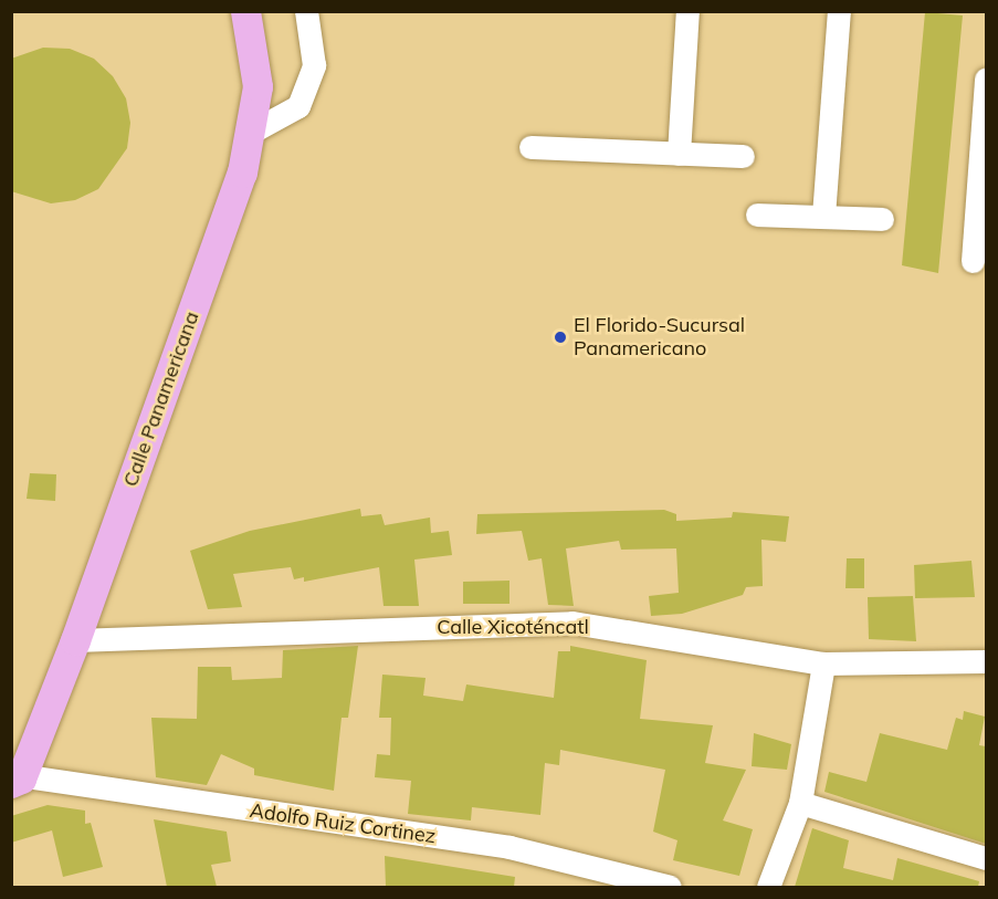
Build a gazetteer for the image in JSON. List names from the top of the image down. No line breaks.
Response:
{"streets":{"main road":["Calle Panamericana"],"street":["Calle Xicoténcatl","Adolfo Ruiz Cortinez"]},"crossings":[["Calle Panamericana","Calle Xicoténcatl"],["Calle Panamericana","Adolfo Ruiz Cortinez"]],"places":["El Florido-Sucursal Panamericano"]}
